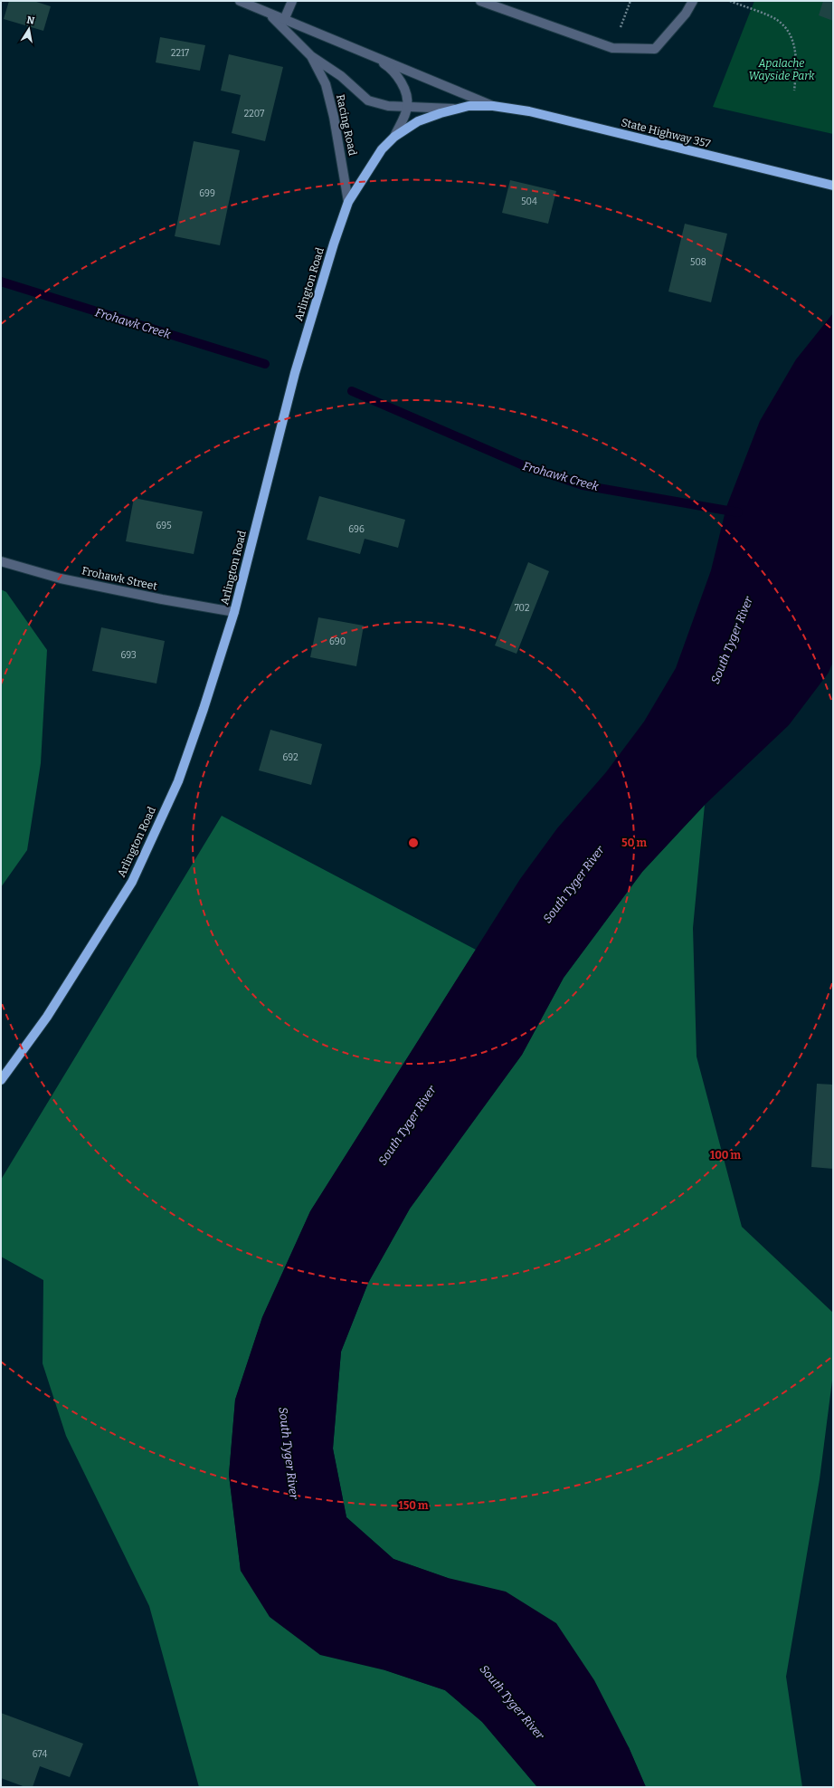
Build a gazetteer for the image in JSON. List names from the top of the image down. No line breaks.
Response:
{"streets":{"main road":["State Highway 357","Arlington Road"],"street":["Racing Road","Frohawk Street"]},"crossings":[["Racing Road","State Highway 357"],["Racing Road","Arlington Road"],["State Highway 357","Arlington Road"],["Arlington Road","Frohawk Street"]],"water":["Frohawk Creek","South Tyger River"],"parks":["Apalache Wayside Park"],"house_numbers":["2217","2207","699","504","508","695","696","702","690","693","692","674"],"north":"top","rings":["50 m","100 m","150 m"]}
